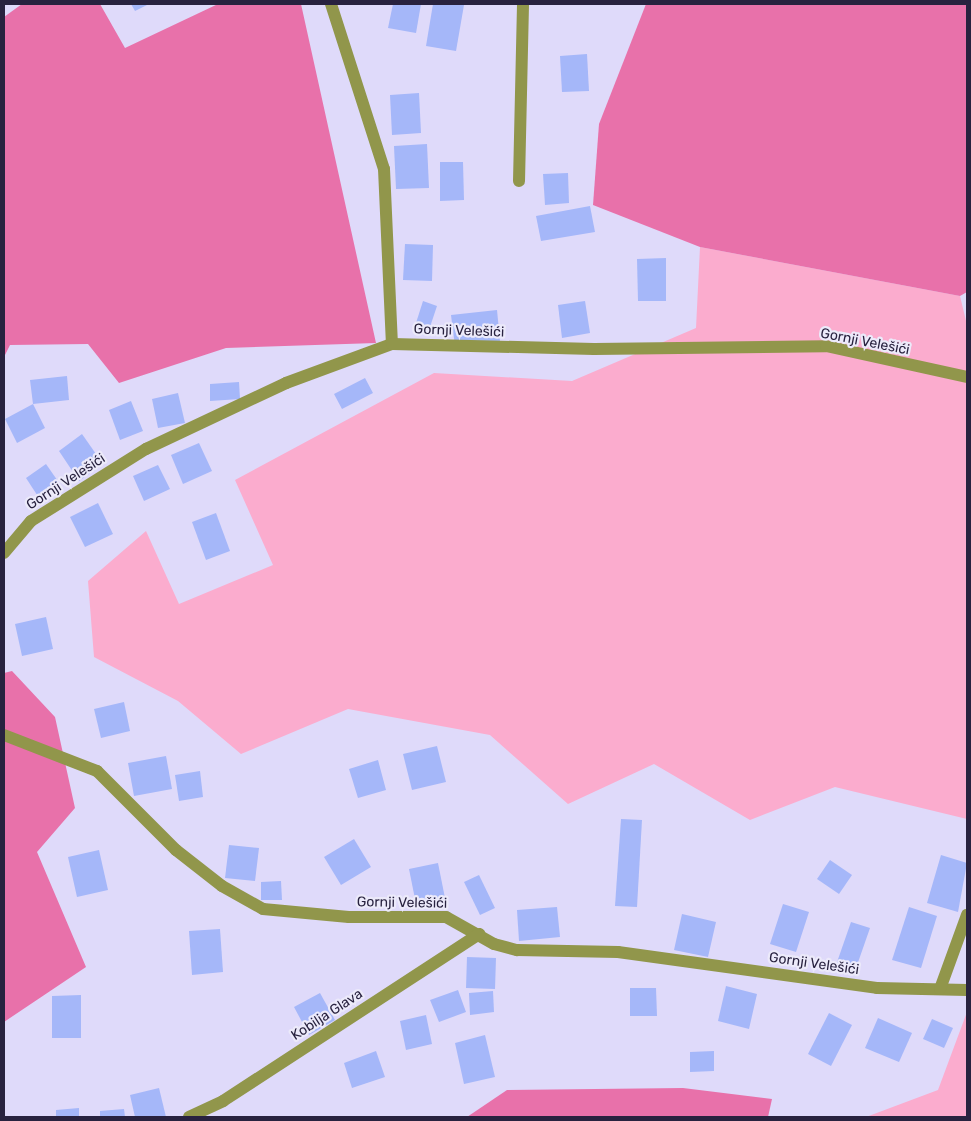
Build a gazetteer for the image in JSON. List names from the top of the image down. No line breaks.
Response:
{"streets":{"street":["Gornji Velešići","Kobilja Glava"]},"crossings":[["Gornji Velešići","Kobilja Glava"]]}
